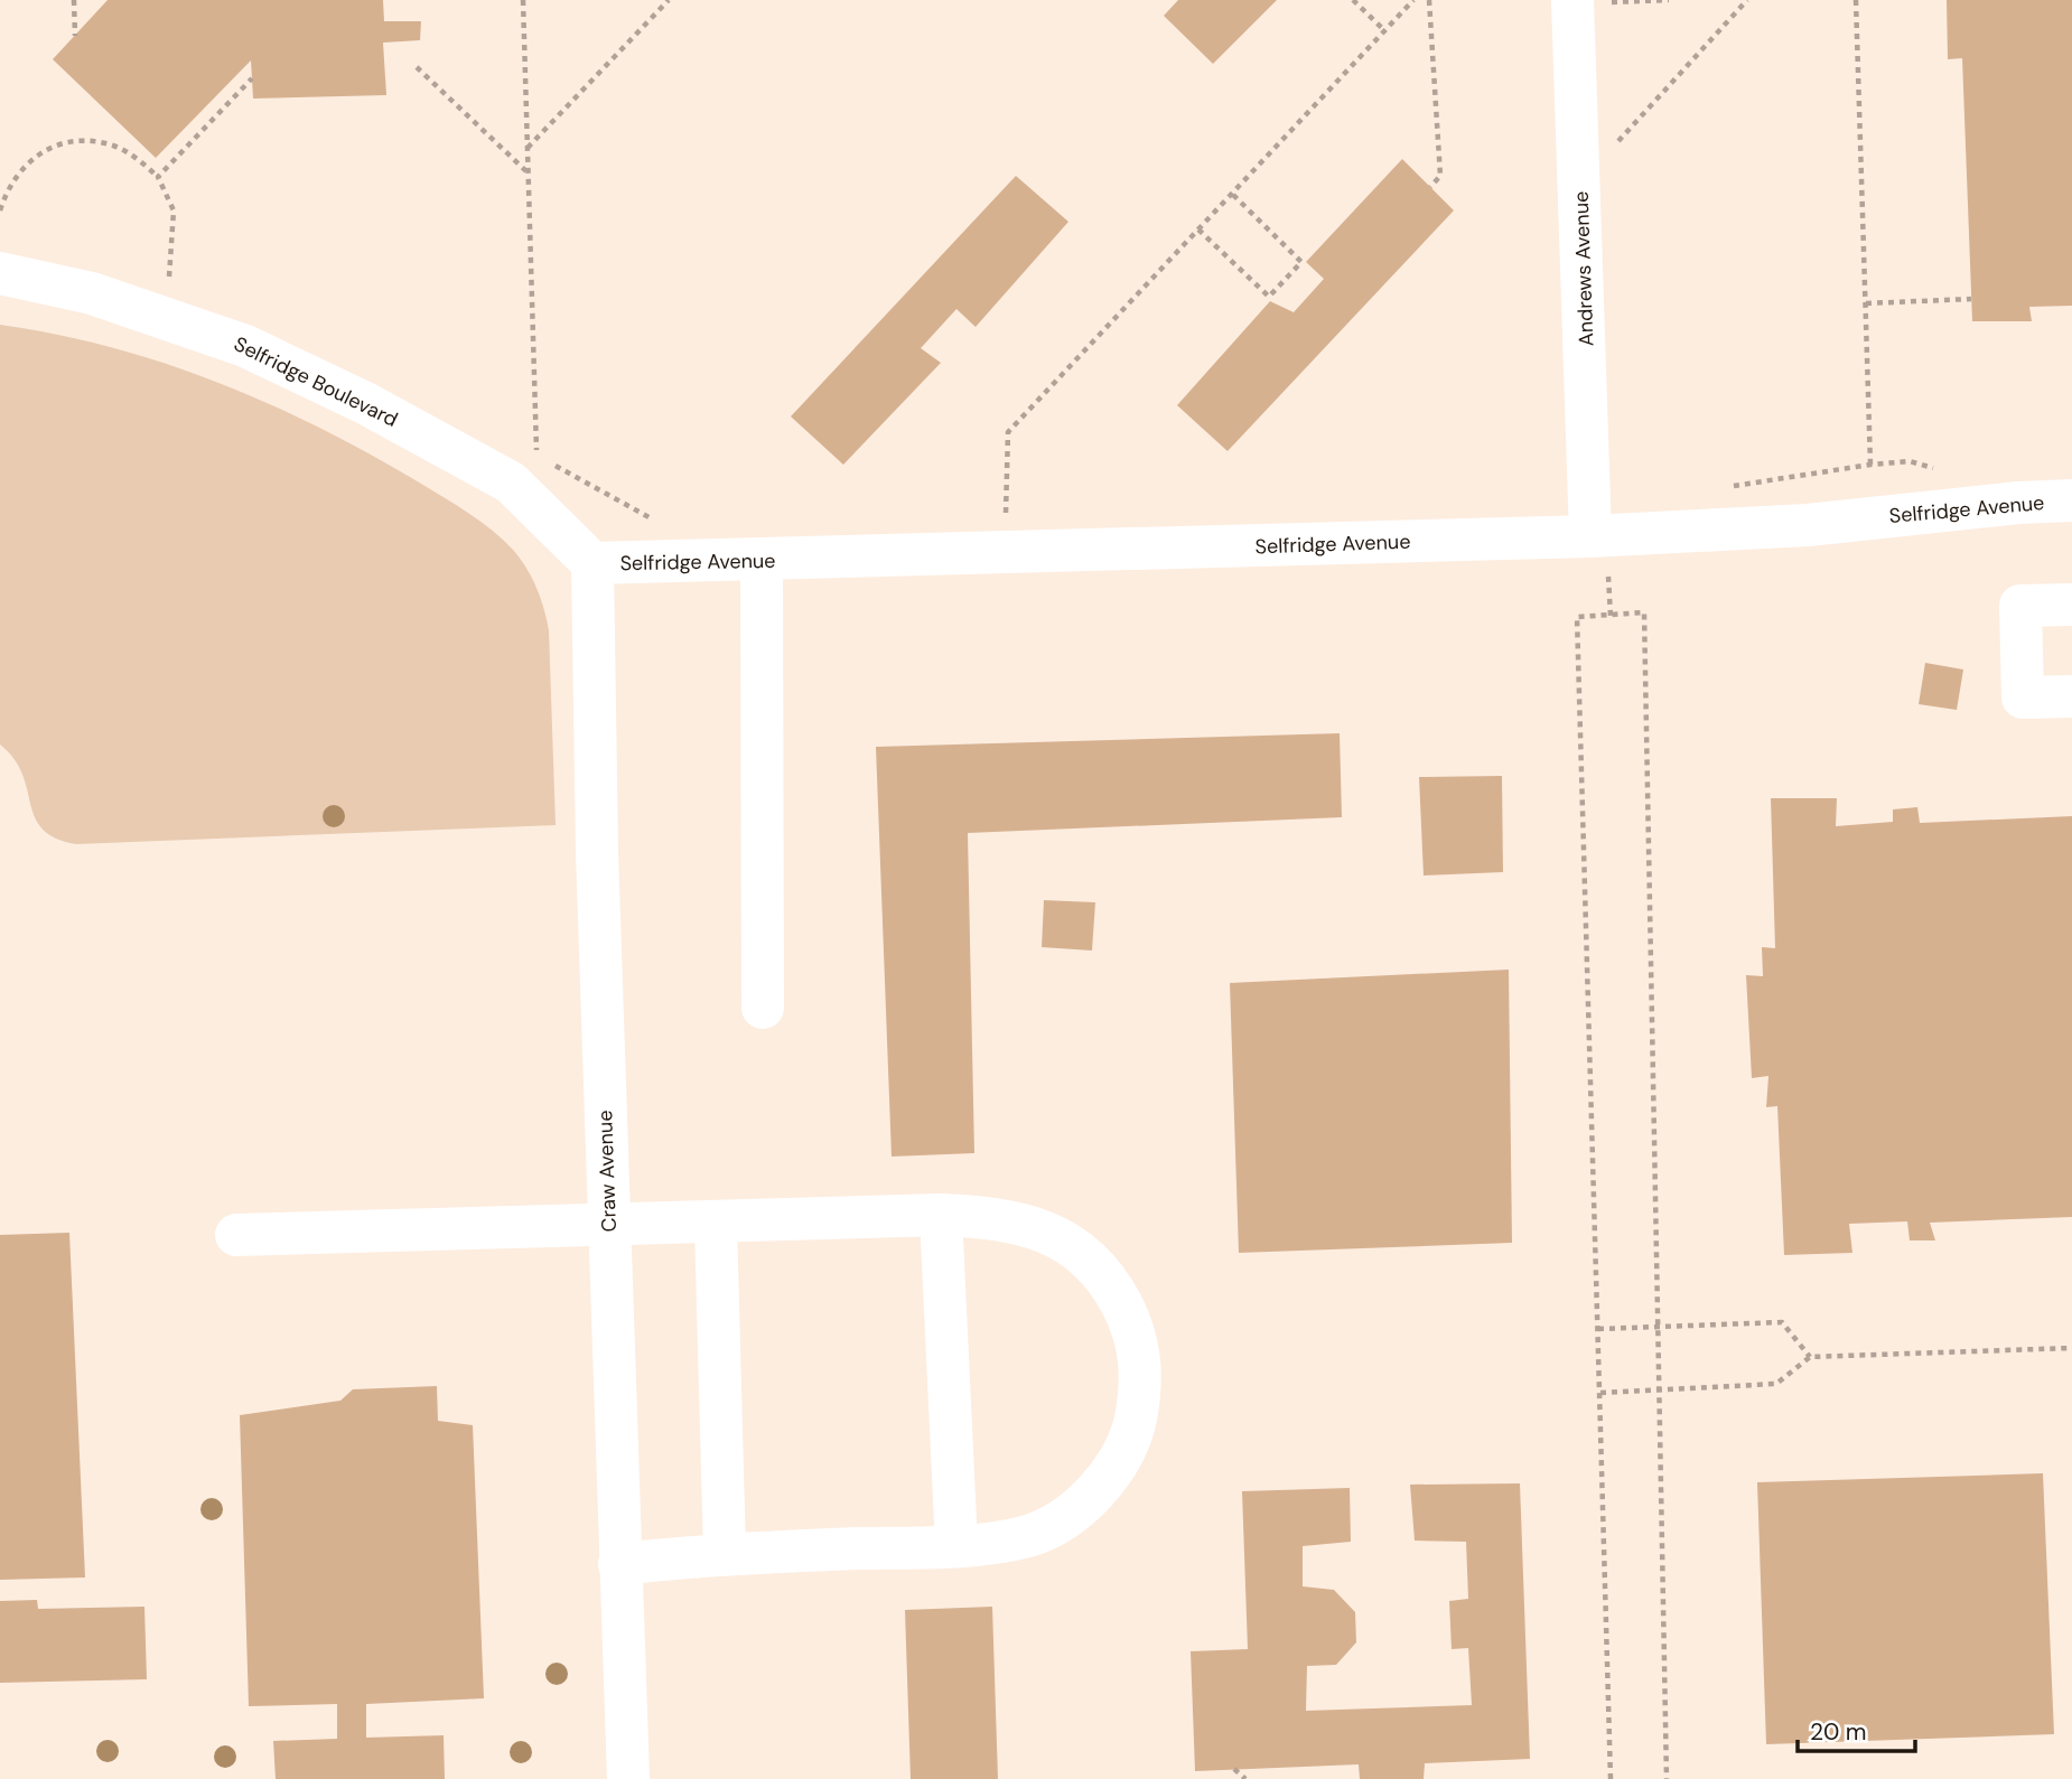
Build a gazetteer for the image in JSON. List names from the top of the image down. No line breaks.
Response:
{"streets":{"street":["Andrews Avenue","Selfridge Boulevard","Selfridge Avenue","Craw Avenue"]},"crossings":[["Andrews Avenue","Selfridge Avenue"],["Selfridge Boulevard","Selfridge Avenue"],["Selfridge Boulevard","Craw Avenue"],["Selfridge Avenue","Craw Avenue"]],"scale_bar":"20 m"}
